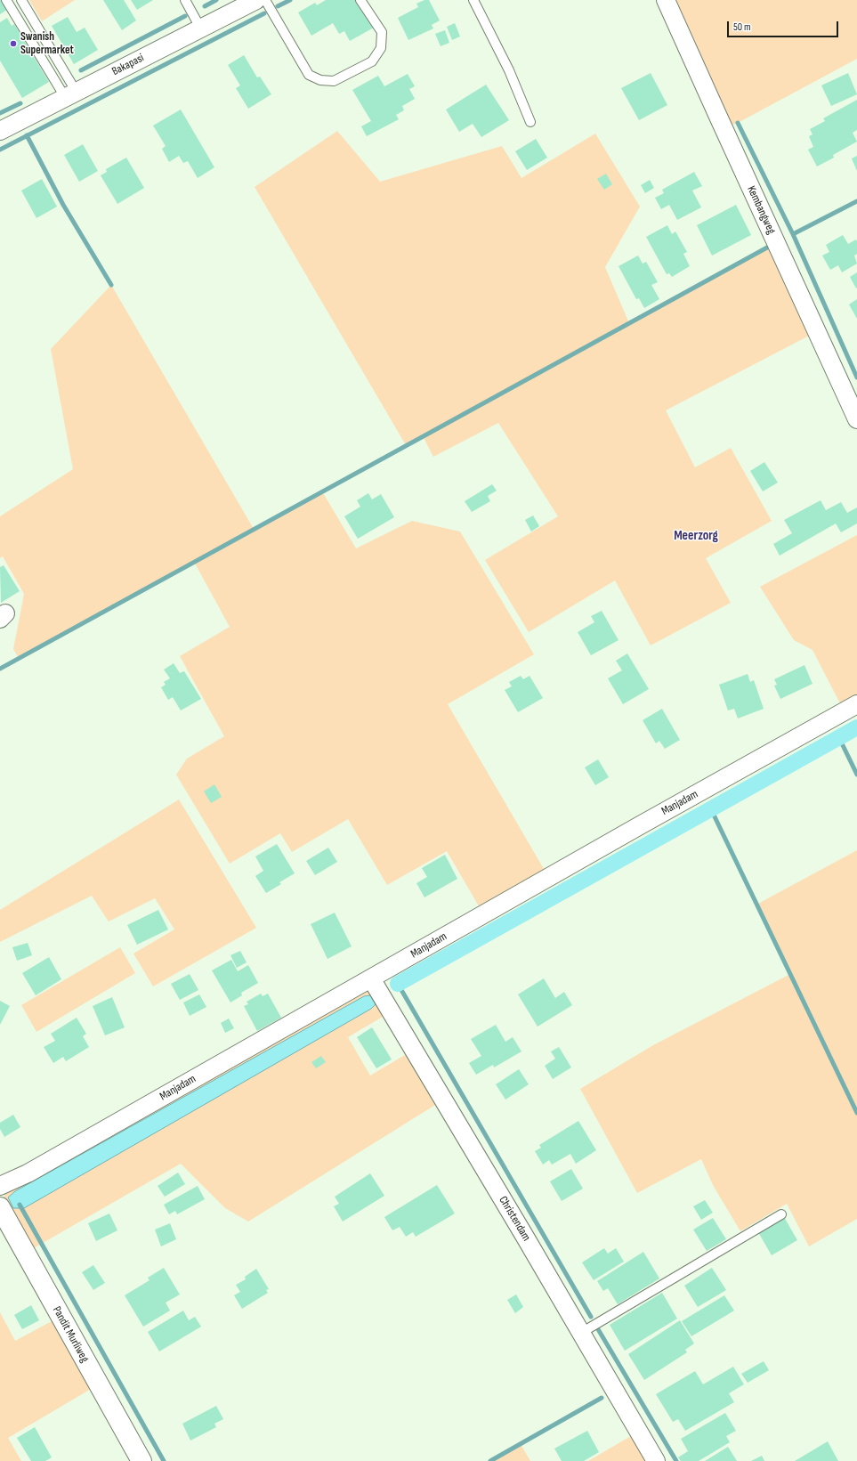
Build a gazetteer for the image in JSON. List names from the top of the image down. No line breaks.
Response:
{"streets":{"street":["Bakapasi","Kembangweg","Manjadam","Christendam","Pandit Murliweg"]},"crossings":[["Manjadam","Christendam"]],"districts":["Meerzorg"],"places":["Swanish Supermarket"],"scale_bar":"50 m"}
